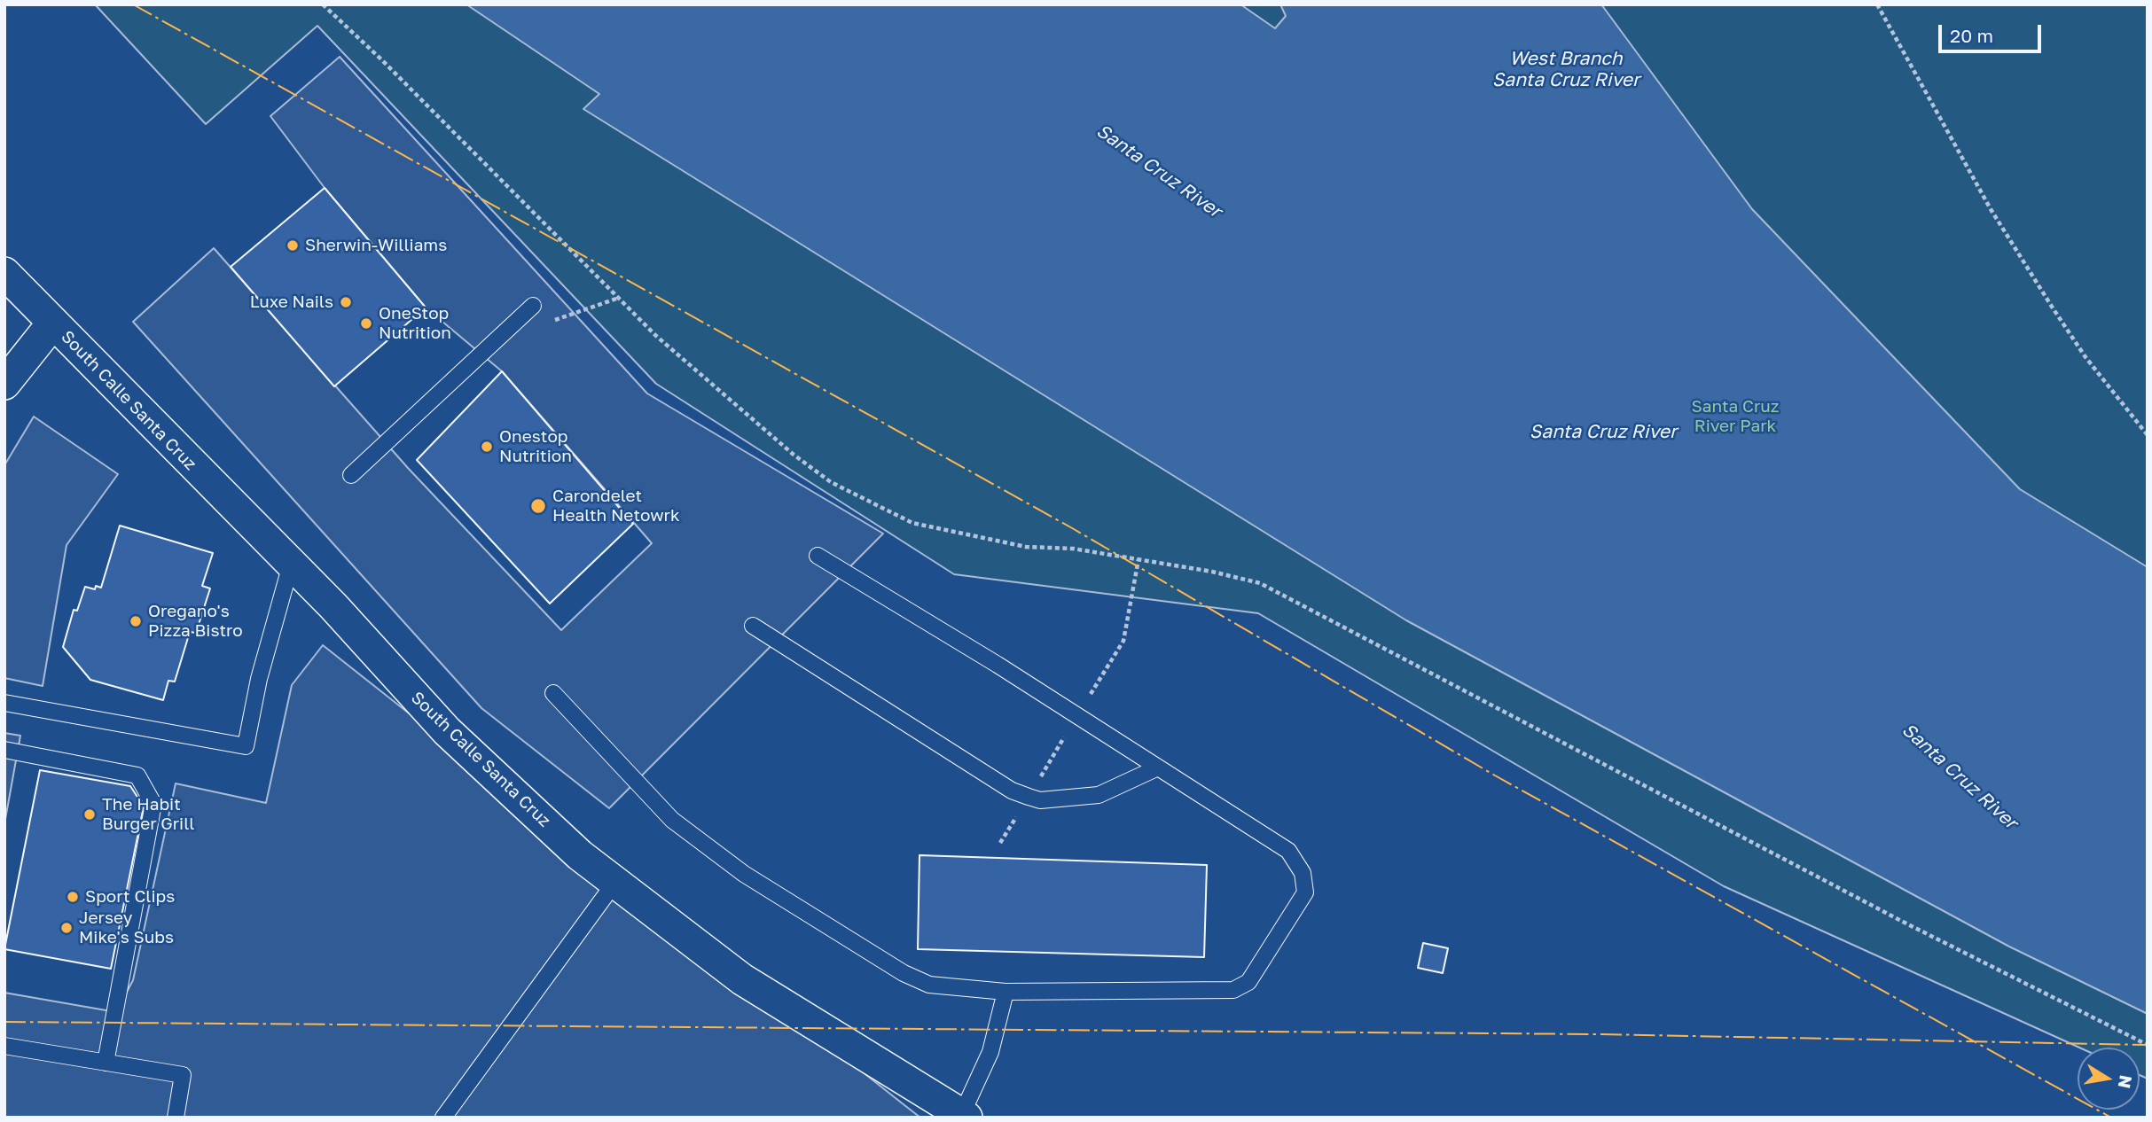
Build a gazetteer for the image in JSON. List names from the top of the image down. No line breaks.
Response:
{"streets":{"street":["South Calle Santa Cruz"]},"water":["West Branch Santa Cruz River","Santa Cruz River"],"parks":["Santa Cruz River Park"],"places":["Sherwin-Williams","Luxe Nails","OneStop Nutrition","Onestop Nutrition","Carondelet Health Netowrk","Oregano's Pizza Bistro","The Habit Burger Grill","Sport Clips","Jersey Mike's Subs"],"scale_bar":"20 m","north":"right"}
